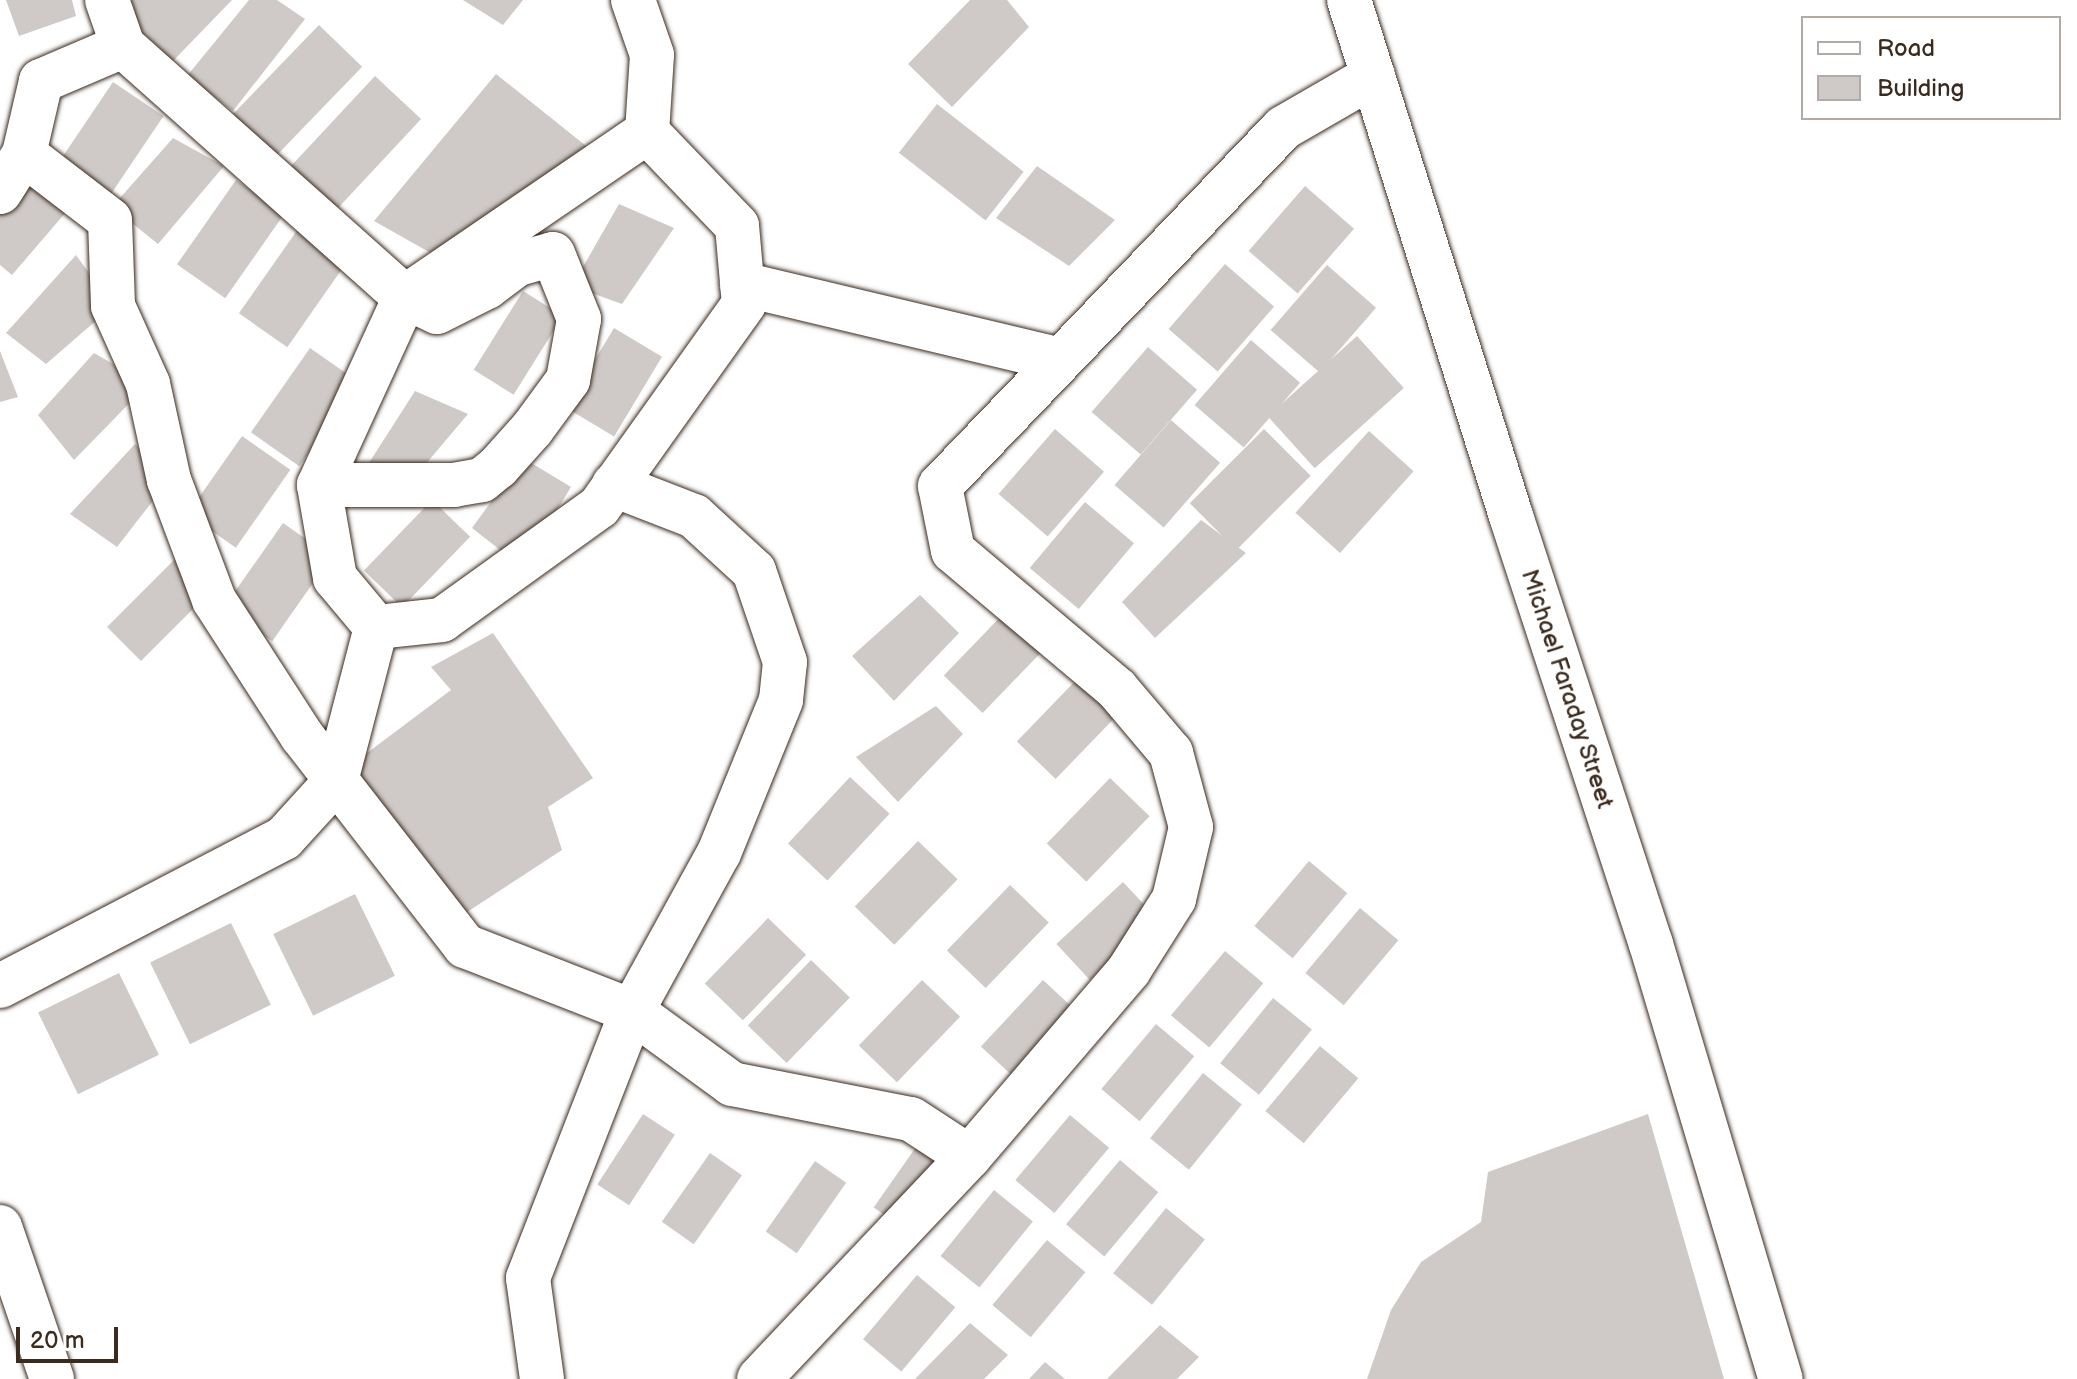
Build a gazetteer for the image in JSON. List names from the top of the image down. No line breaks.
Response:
{"streets":{"street":["Michael Faraday Street"]},"legend":["Road","Building"],"scale_bar":"20 m"}
